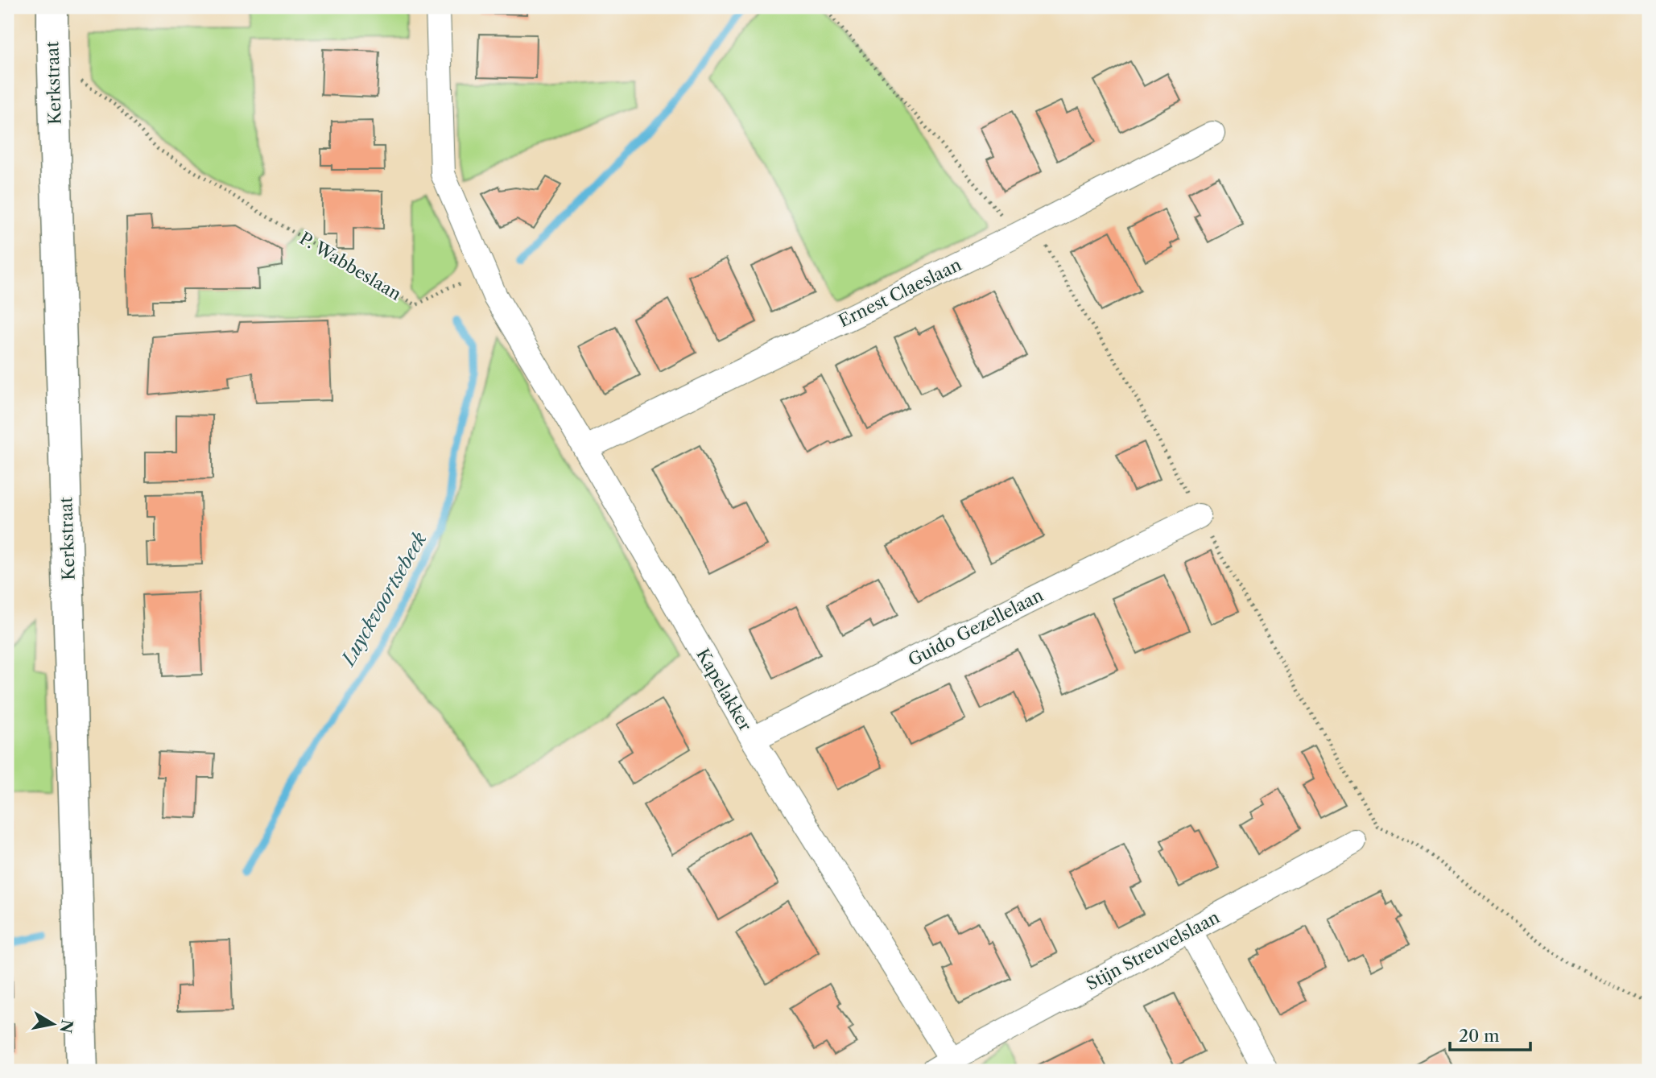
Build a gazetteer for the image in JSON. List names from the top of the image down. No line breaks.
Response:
{"streets":{"street":["Kerkstraat","Ernest Claeslaan","Guido Gezellelaan","Kapelakker","Stijn Streuvelslaan"],"path":["P. Wabbeslaan"]},"crossings":[["Kerkstraat","P. Wabbeslaan"],["P. Wabbeslaan","Kapelakker"],["Ernest Claeslaan","Kapelakker"],["Guido Gezellelaan","Kapelakker"],["Kapelakker","Stijn Streuvelslaan"]],"water":["Luyckvoortsebeek"],"scale_bar":"20 m","north":"right"}
